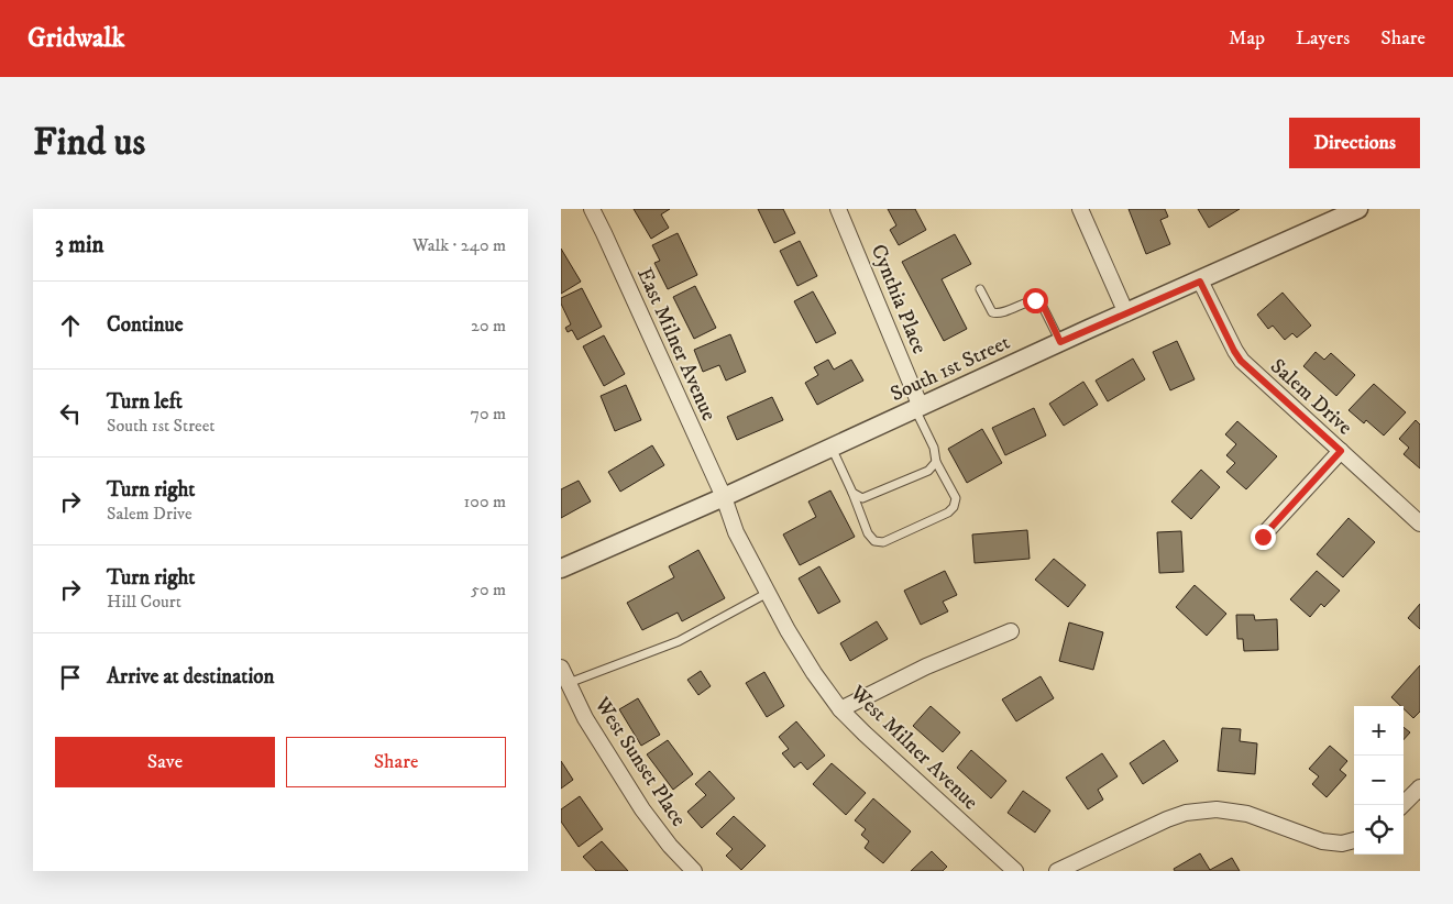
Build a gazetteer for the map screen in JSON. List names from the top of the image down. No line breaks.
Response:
{"streets":{"street":["Cynthia Place","East Milner Avenue","South 1st Street","Salem Drive","West Milner Avenue","West Sunset Place"]},"crossings":[["Cynthia Place","South 1st Street"],["East Milner Avenue","South 1st Street"],["East Milner Avenue","West Milner Avenue"],["South 1st Street","Salem Drive"],["South 1st Street","West Milner Avenue"]],"page":{"header":"Gridwalk","nav":["Map","Layers","Share"],"buttons":["Directions",["Save","Share"]],"title":"Find us","heading":["3 min","Walk · 240 m"],"list":[["Continue","20 m"],["Turn left","South 1st Street","70 m"],["Turn right","Salem Drive","100 m"],["Turn right","Hill Court","50 m"],"Arrive at destination"],"map_buttons":["+","−"]}}
